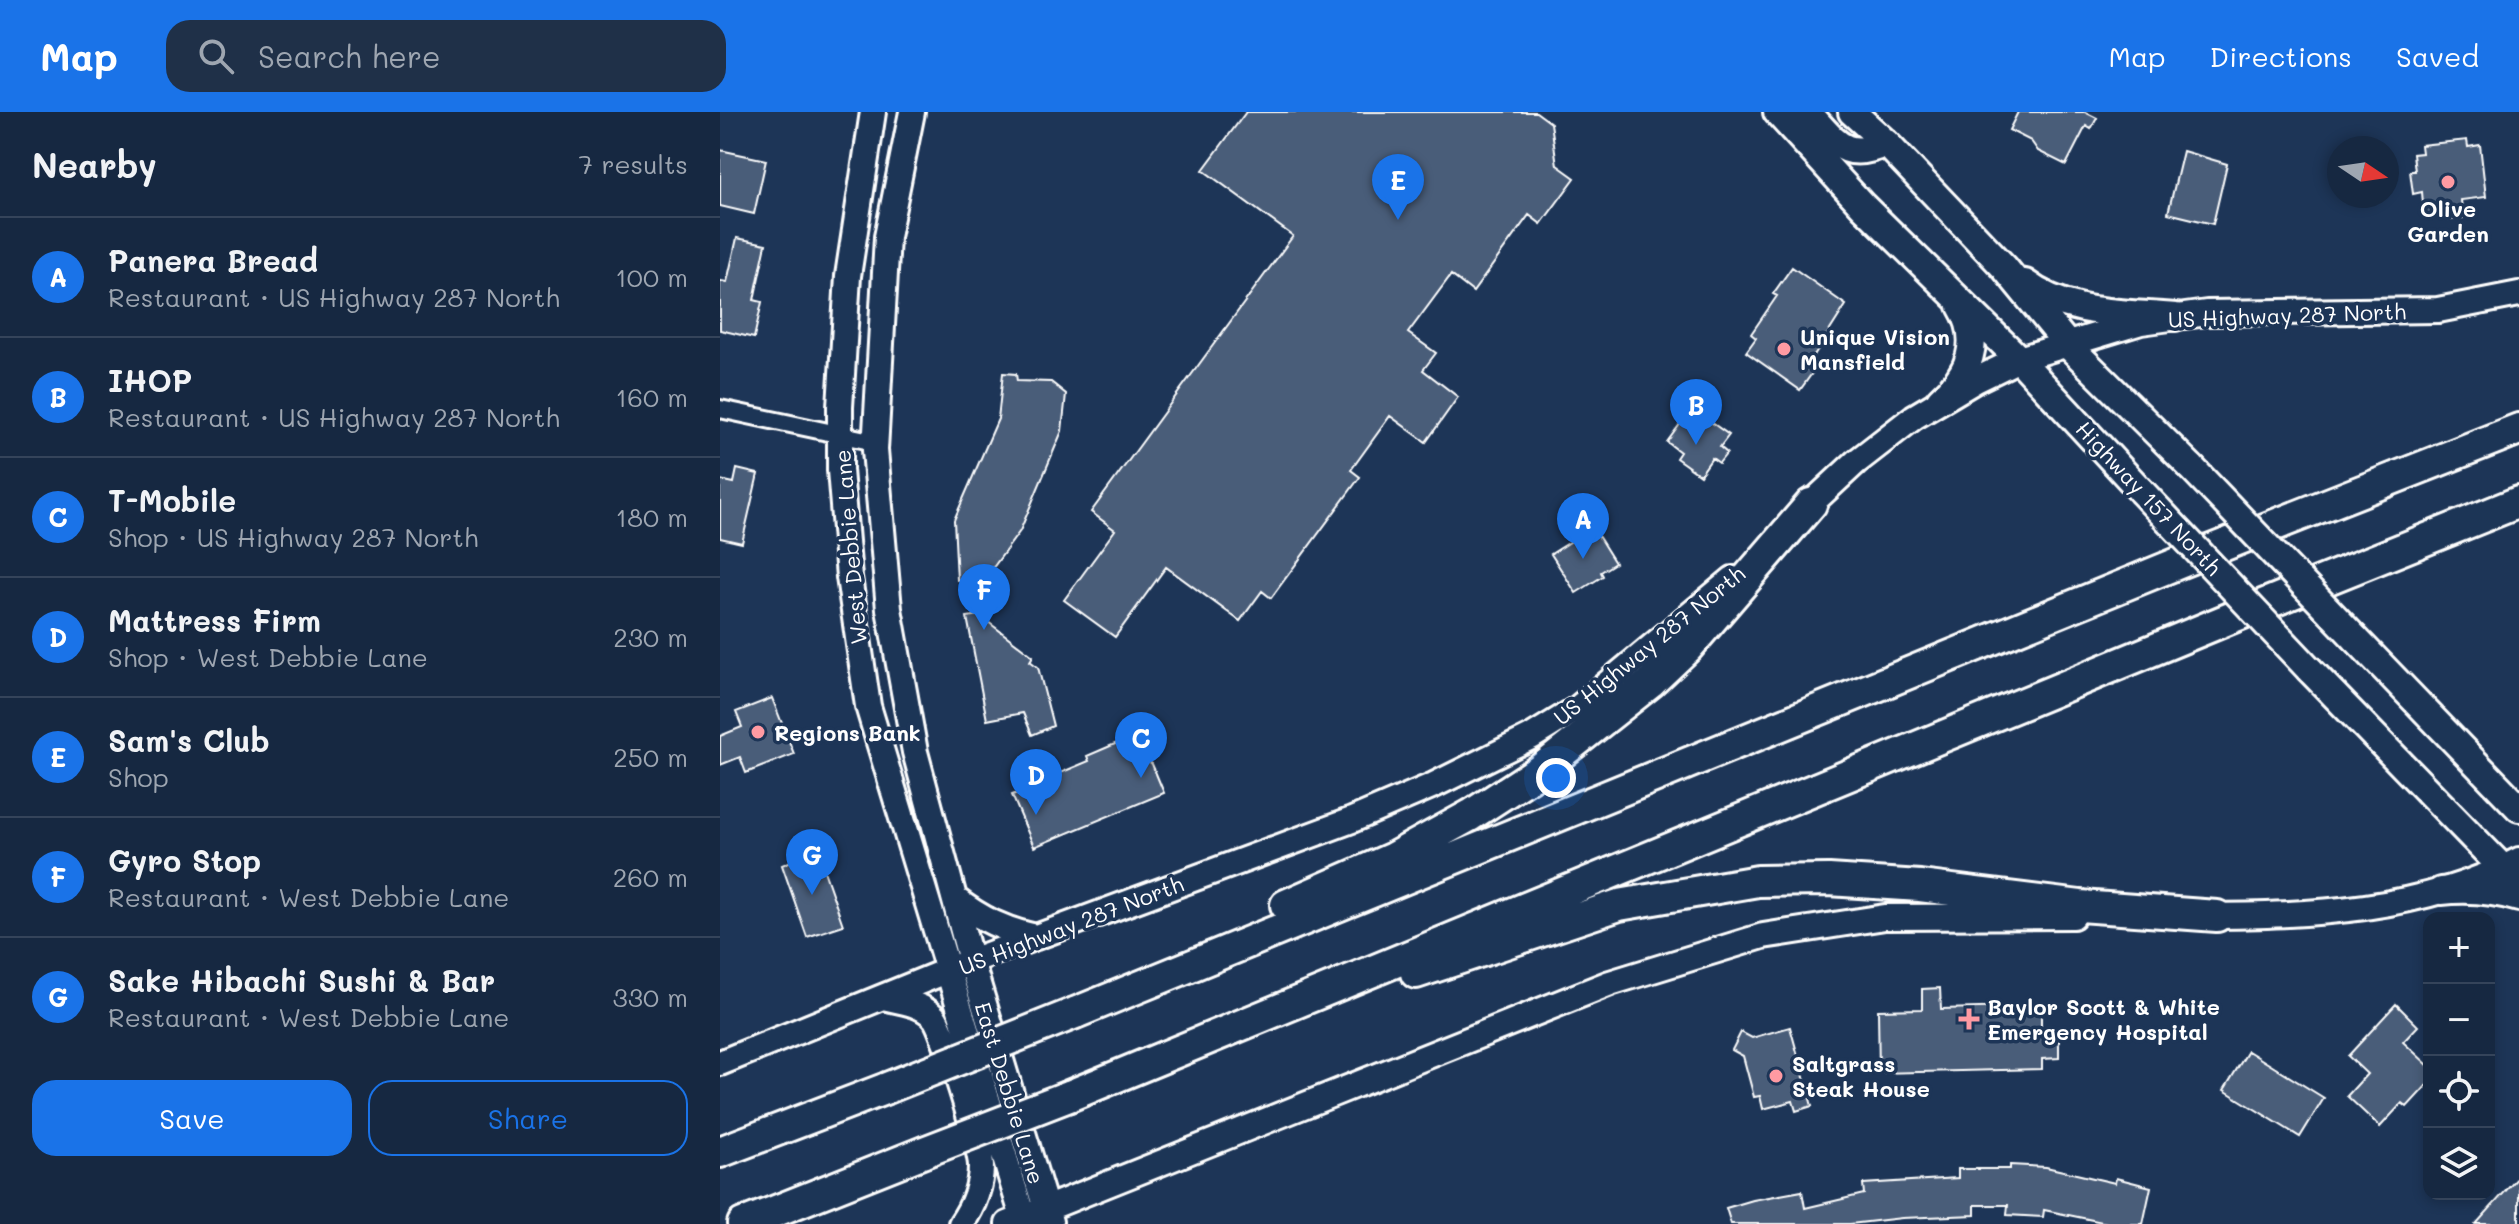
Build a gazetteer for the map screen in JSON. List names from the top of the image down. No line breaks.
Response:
{"streets":{"main road":["US Highway 287 North","Highway 157 North","West Debbie Lane","East Debbie Lane"]},"crossings":[["US Highway 287 North","Highway 157 North"],["US Highway 287 North","West Debbie Lane"],["US Highway 287 North","East Debbie Lane"],["West Debbie Lane","East Debbie Lane"]],"places":{"other":["Olive Garden","Unique Vision Mansfield","Regions Bank","Saltgrass Steak House"],"health":["Baylor Scott & White Emergency Hospital"]},"north":"right","page":{"header":"Map","search":"Search here","nav":["Map","Directions","Saved"],"heading":["Nearby","7 results"],"pins":["E","B","A","F","C","D","G"],"list":[{"mark":"A","name":"Panera Bread","note":"Restaurant · US Highway 287 North","value":"100 m"},{"mark":"B","name":"IHOP","note":"Restaurant · US Highway 287 North","value":"160 m"},{"mark":"C","name":"T-Mobile","note":"Shop · US Highway 287 North","value":"180 m"},{"mark":"D","name":"Mattress Firm","note":"Shop · West Debbie Lane","value":"230 m"},{"mark":"E","name":"Sam's Club","note":"Shop","value":"250 m"},{"mark":"F","name":"Gyro Stop","note":"Restaurant · West Debbie Lane","value":"260 m"},{"mark":"G","name":"Sake Hibachi Sushi & Bar","note":"Restaurant · West Debbie Lane","value":"330 m"}],"map_buttons":["+","−"],"buttons":["Save","Share"]}}
